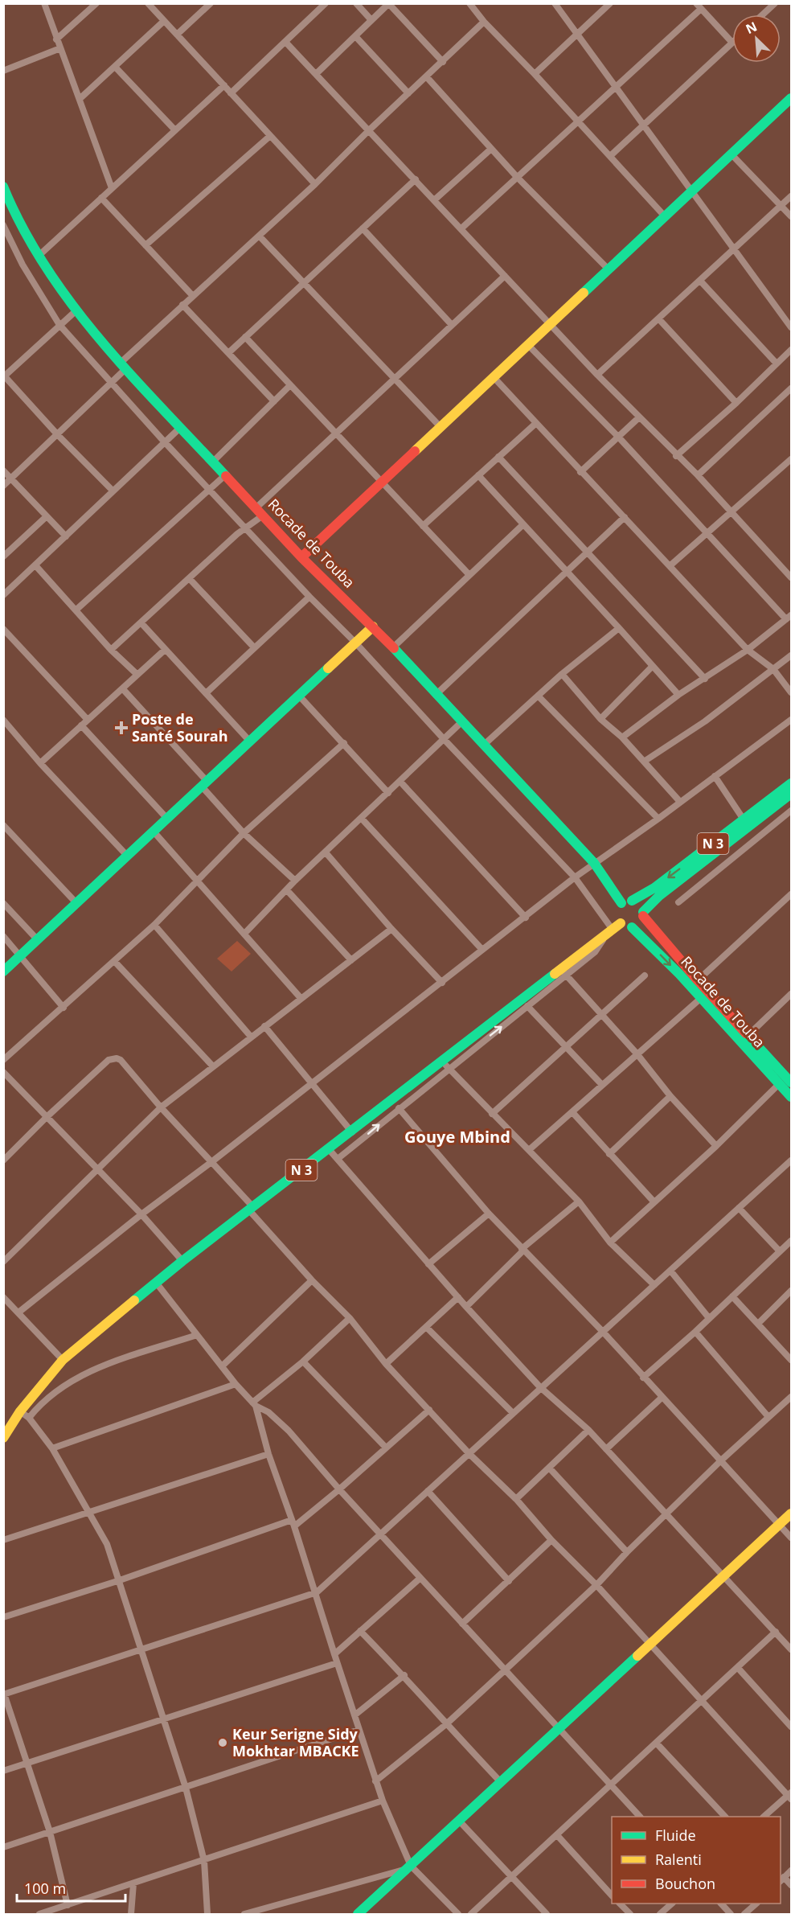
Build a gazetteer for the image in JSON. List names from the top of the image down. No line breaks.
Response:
{"streets":{"main road":["Rocade de Touba","N 3"]},"crossings":[["Rocade de Touba","N 3"]],"districts":["Gouye Mbind"],"places":{"health":["Poste de Santé Sourah"],"other":["Keur Serigne Sidy Mokhtar MBACKE"]},"legend":["Fluide","Ralenti","Bouchon"],"scale_bar":"100 m","north":"top left"}
